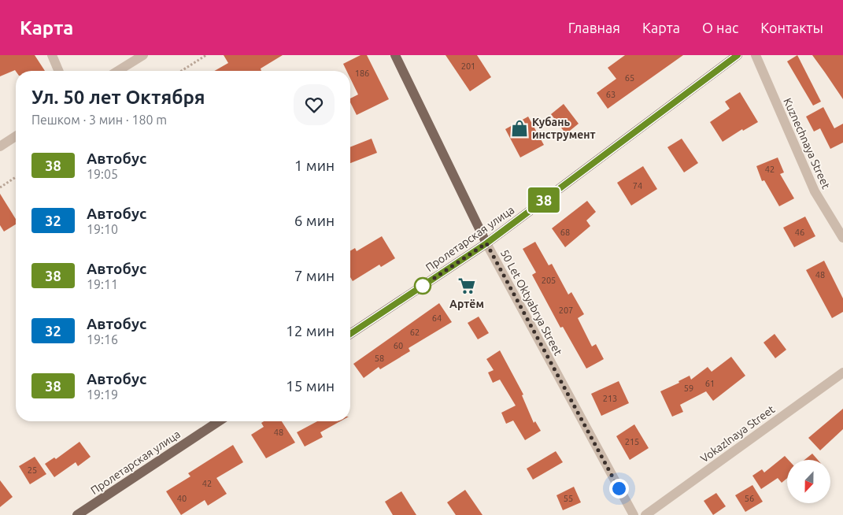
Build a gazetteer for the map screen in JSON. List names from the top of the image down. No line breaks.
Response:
{"streets":{"main road":["Пролетарская улица","50 Let Oktyabrya Street"],"street":["Kuznechnaya Street","Vokazlnaya Street"]},"crossings":[["Пролетарская улица","50 Let Oktyabrya Street"]],"places":{"shop":["Кубань инструмент"],"supermarket":["Артём"]},"lines":["bus line 38"],"house_numbers":["201","186","65","63","42","74","68","46","48","205","207","64","62","60","58","61","59","213","48","215","25","42","40","55","56"],"north":"bottom","page":{"header":"Карта","nav":["Главная","Карта","О нас","Контакты"],"on_map":"38","heading":["Ул. 50 лет Октября","Пешком · 3 мин · 180 m"],"list":[{"mark":"38","name":"Автобус","note":"19:05","value":"1 мин"},{"mark":"32","name":"Автобус","note":"19:10","value":"6 мин"},{"mark":"38","name":"Автобус","note":"19:11","value":"7 мин"},{"mark":"32","name":"Автобус","note":"19:16","value":"12 мин"},{"mark":"38","name":"Автобус","note":"19:19","value":"15 мин"}]}}
